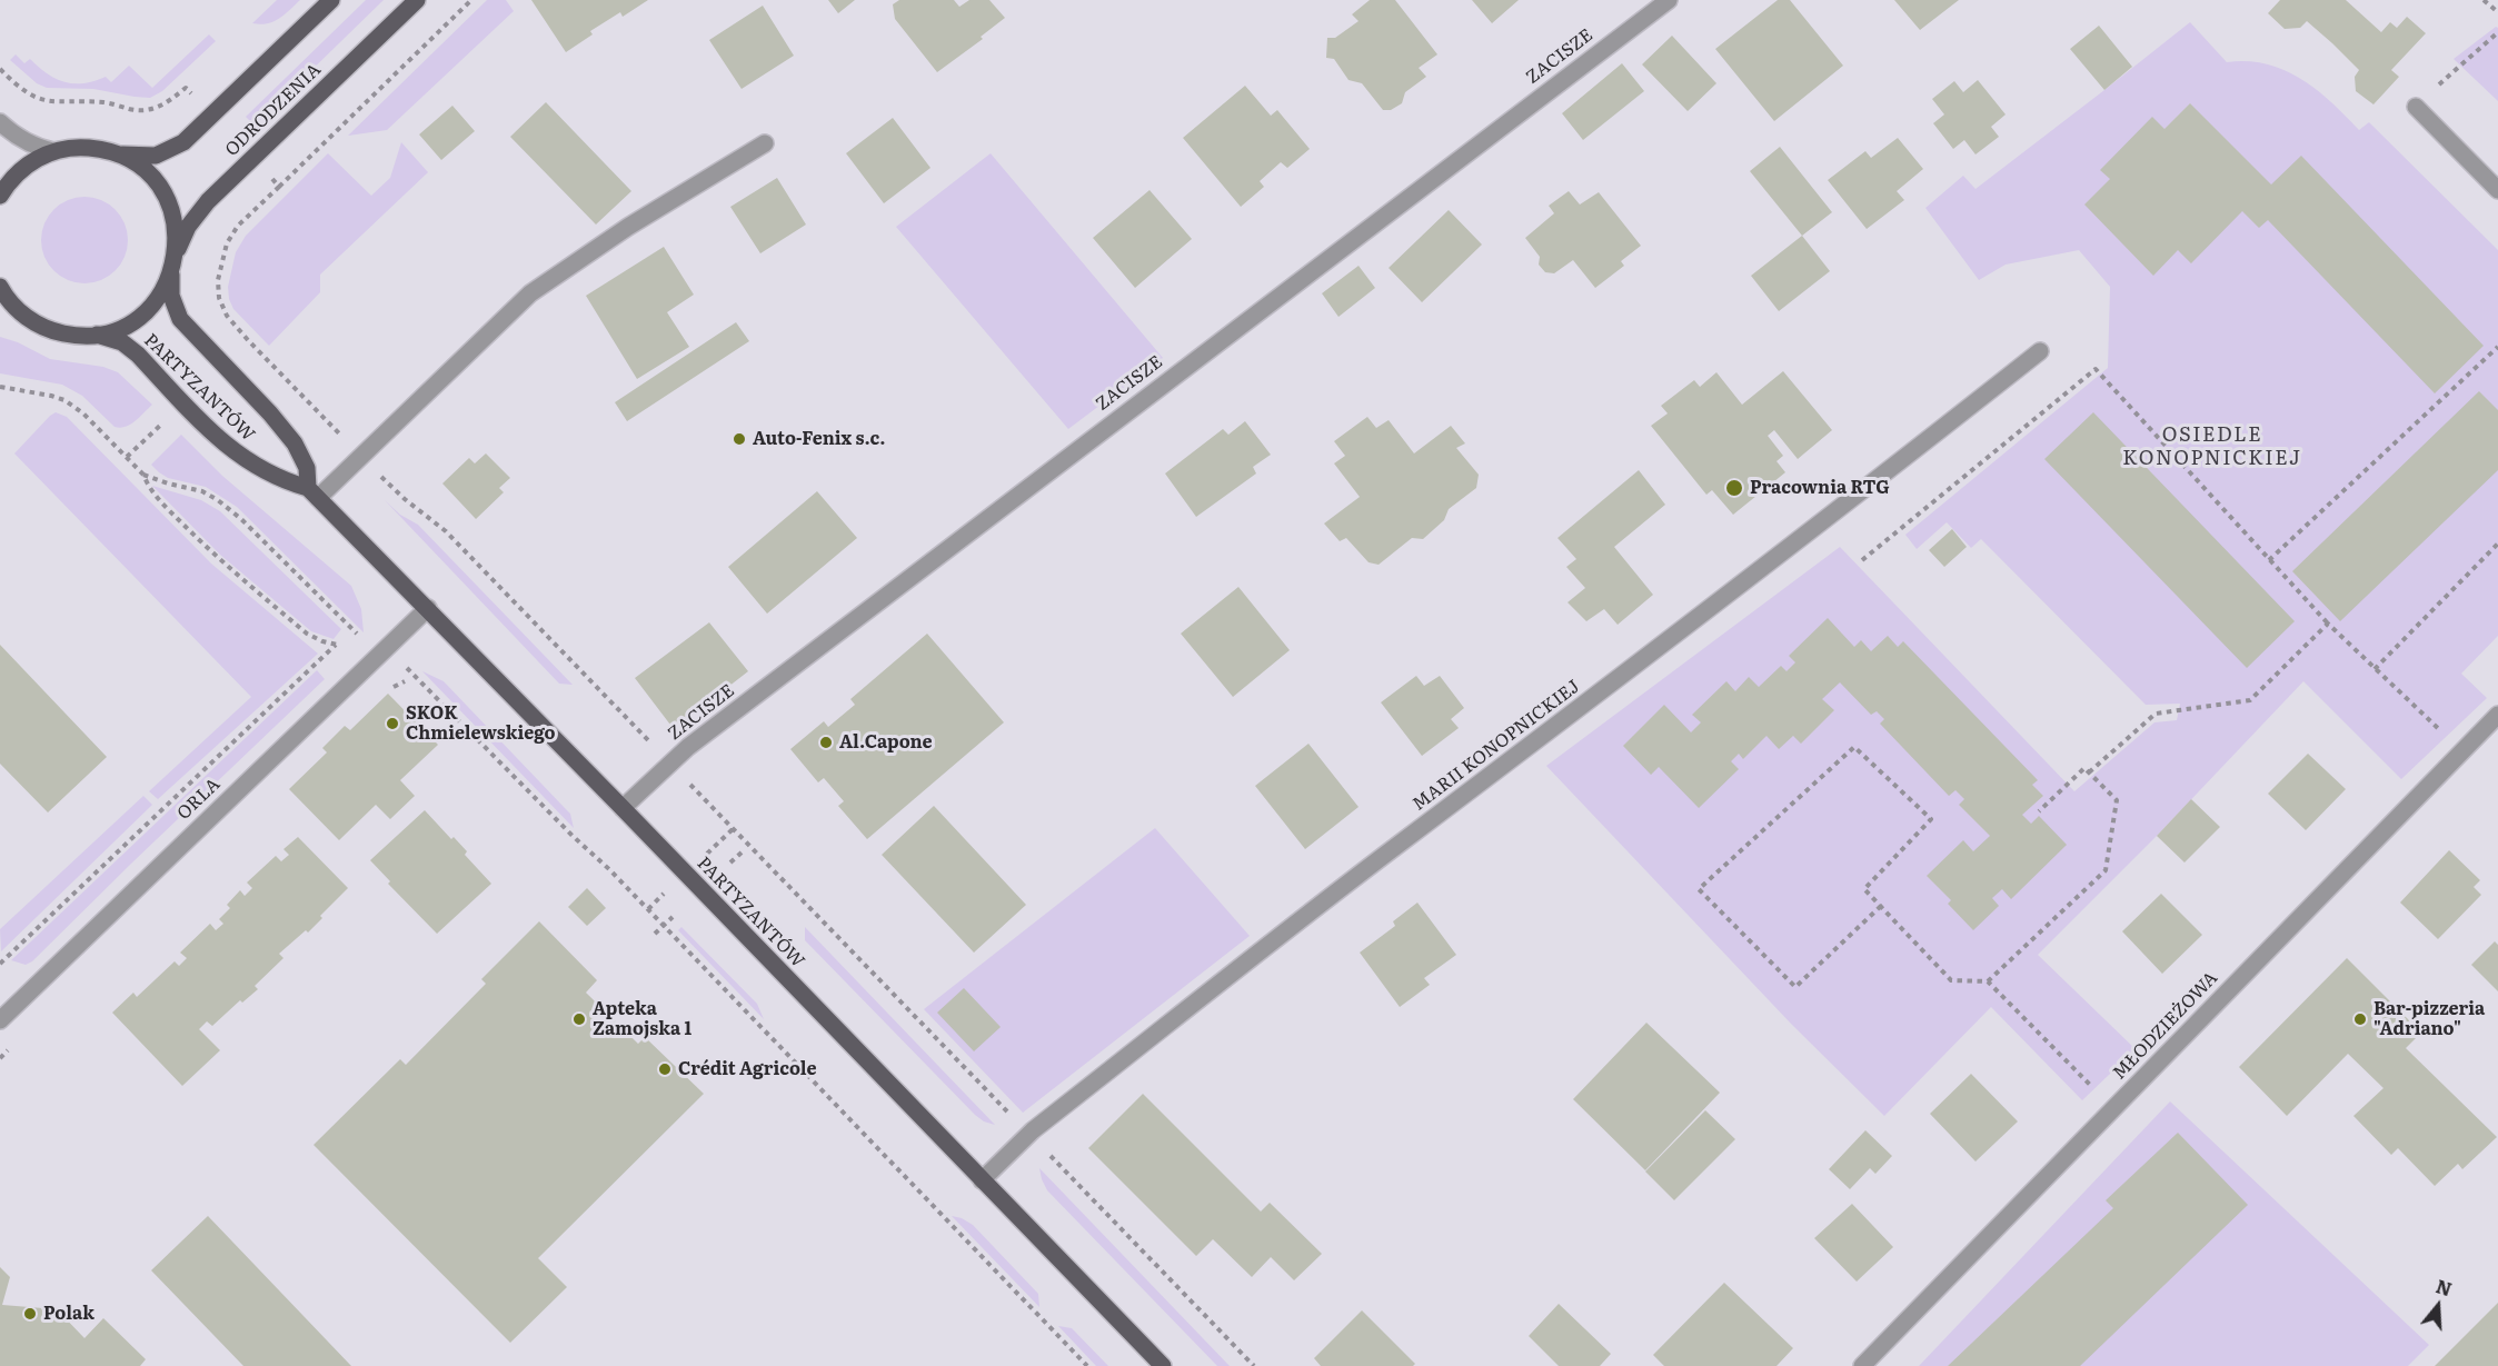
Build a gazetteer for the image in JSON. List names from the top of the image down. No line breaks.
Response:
{"streets":{"main road":["ODRODZENIA","PARTYZANTÓW"],"street":["ZACISZE","MARII KONOPNICKIEJ","ORLA","MŁODZIEŻOWA"]},"crossings":[["ZACISZE","PARTYZANTÓW"],["ODRODZENIA","PARTYZANTÓW"],["PARTYZANTÓW","MARII KONOPNICKIEJ"],["PARTYZANTÓW","ORLA"]],"districts":["OSIEDLE KONOPNICKIEJ"],"places":["Auto-Fenix s.c.","Pracownia RTG","SKOK Chmielewskiego","Al.Capone","Apteka Zamojska 1","Bar-pizzeria \"Adriano\"","Crédit Agricole","Polak"],"north":"top"}
